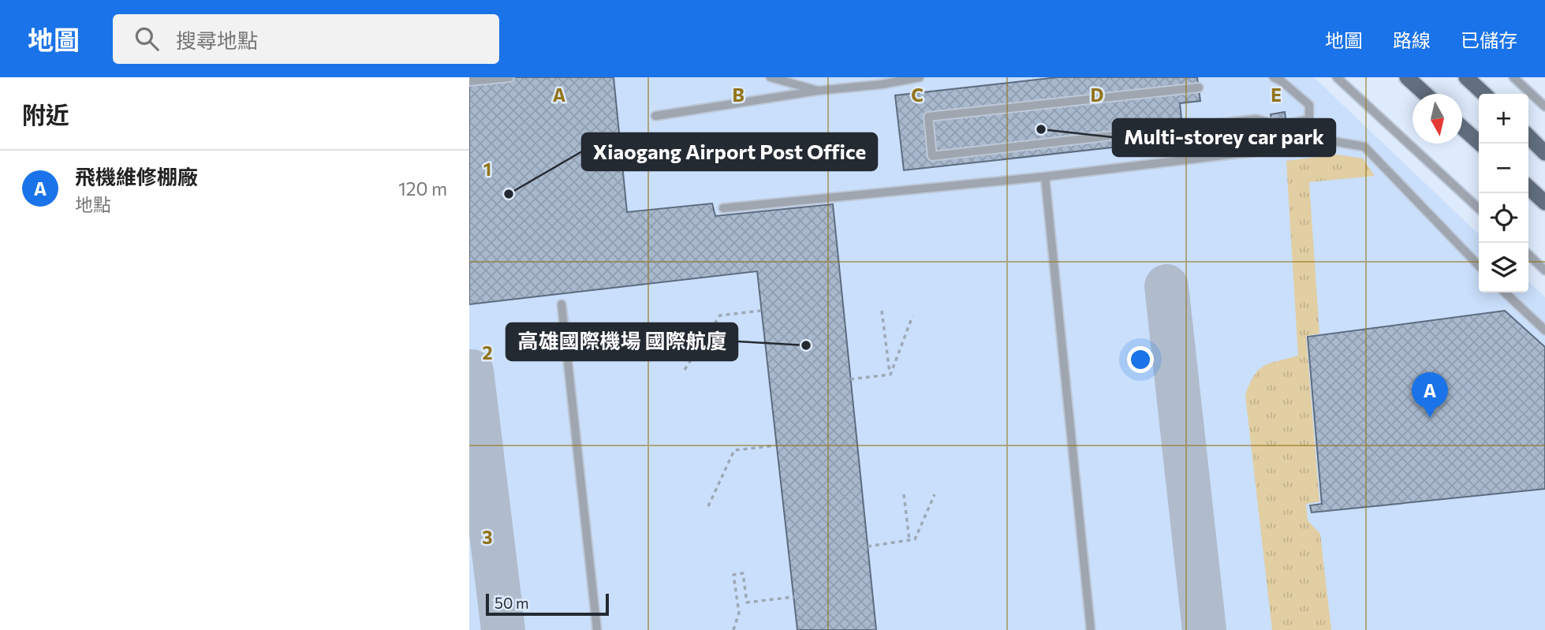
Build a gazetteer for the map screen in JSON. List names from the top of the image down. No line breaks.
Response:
{"places":["Multi-storey car park","Xiaogang Airport Post Office","高雄國際機場 國際航廈"],"scale_bar":"50 m","north":"bottom","page":{"header":"地圖","search":"搜尋地點","nav":["地圖","路線","已儲存"],"heading":"附近","map_buttons":["+","−"],"list":[{"mark":"A","name":"飛機維修棚廠","note":"地點","value":"120 m"}],"pins":"A","scale":"50 m"},"grid":{"columns":["A","B","C","D","E"],"rows":["1","2","3"]}}
